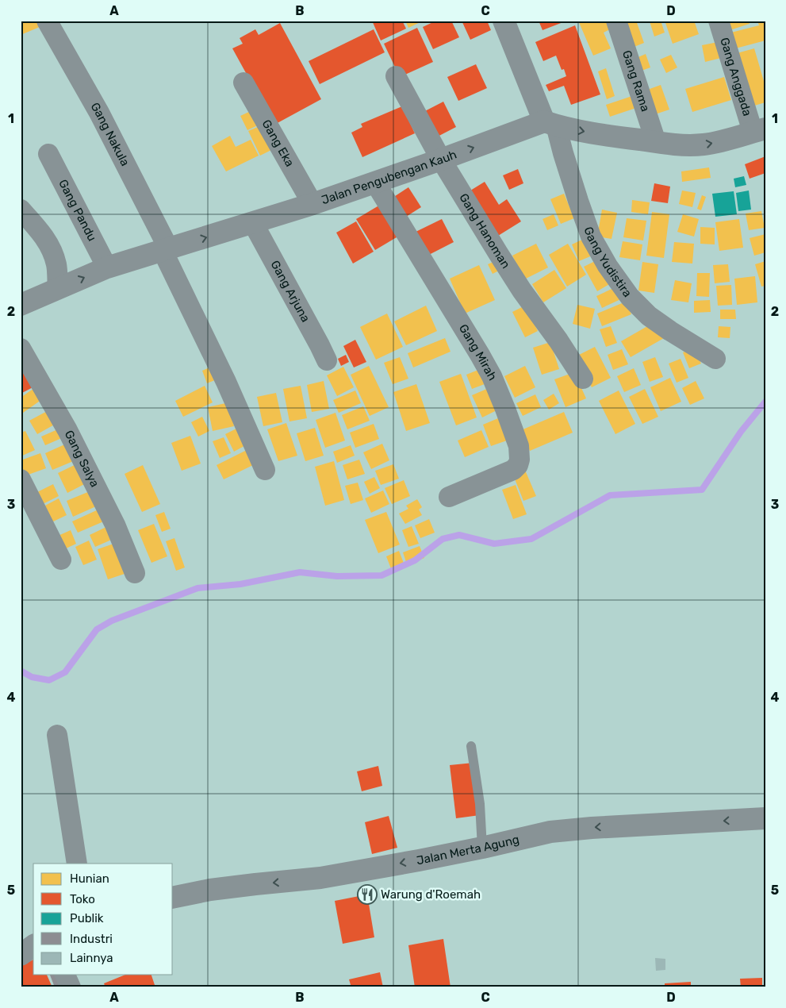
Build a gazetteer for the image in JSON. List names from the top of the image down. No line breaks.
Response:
{"streets":{"street":["Gang Anggada","Gang Rama","Gang Nakula","Gang Eka","Jalan Pengubengan Kauh","Gang Pandu","Gang Hanoman","Gang Yudistira","Gang Arjuna","Gang Mirah","Gang Salya","Jalan Merta Agung"]},"crossings":[["Gang Nakula","Jalan Pengubengan Kauh"],["Gang Eka","Jalan Pengubengan Kauh"],["Jalan Pengubengan Kauh","Gang Pandu"],["Jalan Pengubengan Kauh","Gang Hanoman"],["Jalan Pengubengan Kauh","Gang Yudistira"],["Jalan Pengubengan Kauh","Gang Arjuna"],["Jalan Pengubengan Kauh","Gang Mirah"]],"one_way":["Jalan Pengubengan Kauh","Jalan Merta Agung"],"places":{"restaurant":["Warung d'Roemah"]},"legend":["Hunian","Toko","Publik","Industri","Lainnya"],"grid":{"columns":["A","B","C","D"],"rows":["1","2","3","4","5"]}}
